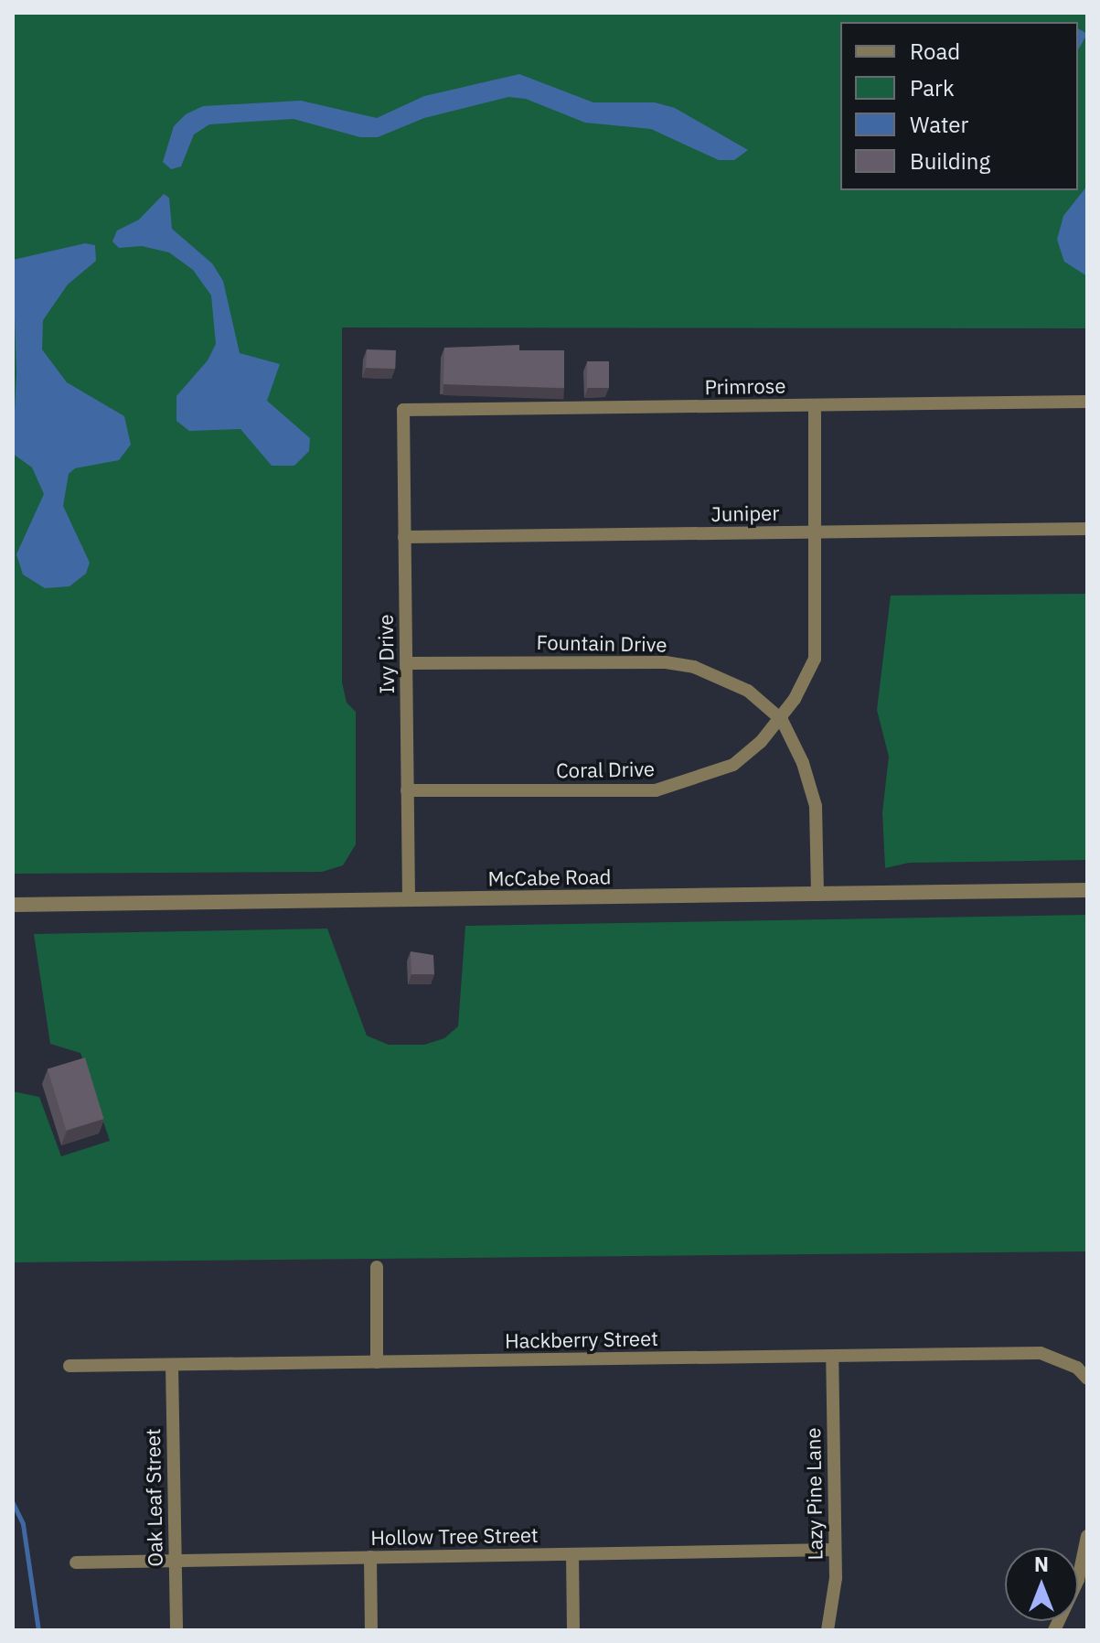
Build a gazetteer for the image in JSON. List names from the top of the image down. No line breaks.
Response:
{"streets":{"street":["Primrose","Juniper","Fountain Drive","Ivy Drive","Coral Drive","McCabe Road","Hackberry Street","Lazy Pine Lane","Oak Leaf Street","Hollow Tree Street"]},"crossings":[["Primrose","Ivy Drive"],["Primrose","Coral Drive"],["Juniper","Ivy Drive"],["Juniper","Coral Drive"],["Fountain Drive","Ivy Drive"],["Fountain Drive","Coral Drive"],["Ivy Drive","Coral Drive"],["Ivy Drive","McCabe Road"],["Hackberry Street","Lazy Pine Lane"],["Hackberry Street","Oak Leaf Street"],["Lazy Pine Lane","Hollow Tree Street"],["Oak Leaf Street","Hollow Tree Street"]],"legend":["Road","Park","Water","Building"],"north":"top"}
